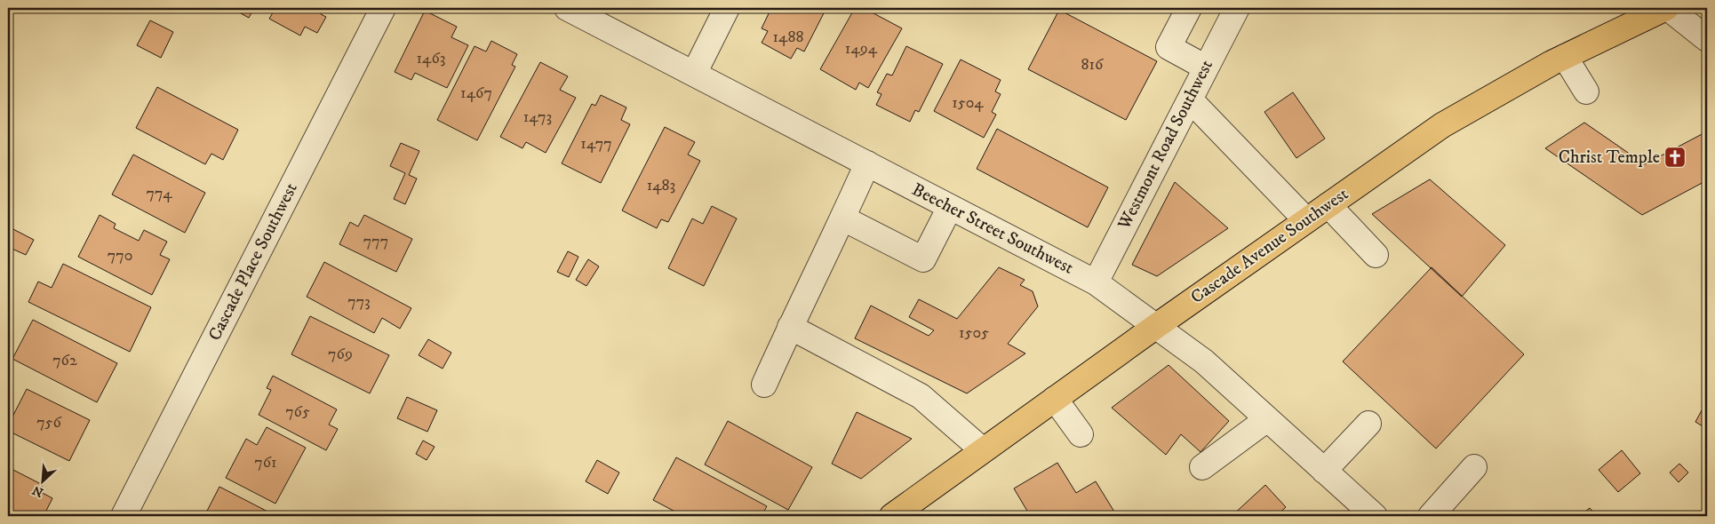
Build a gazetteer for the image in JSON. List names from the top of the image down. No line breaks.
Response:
{"streets":{"main road":["Cascade Avenue Southwest"],"street":["Westmont Road Southwest","Beecher Street Southwest","Cascade Place Southwest"]},"crossings":[["Westmont Road Southwest","Beecher Street Southwest"],["Beecher Street Southwest","Cascade Avenue Southwest"]],"places":{"church":["Christ Temple"]},"house_numbers":["1488","1494","1463","816","1467","1504","1473","1477","1483","774","777","770","773","1505","769","762","765","756","761"],"north":"bottom left"}
